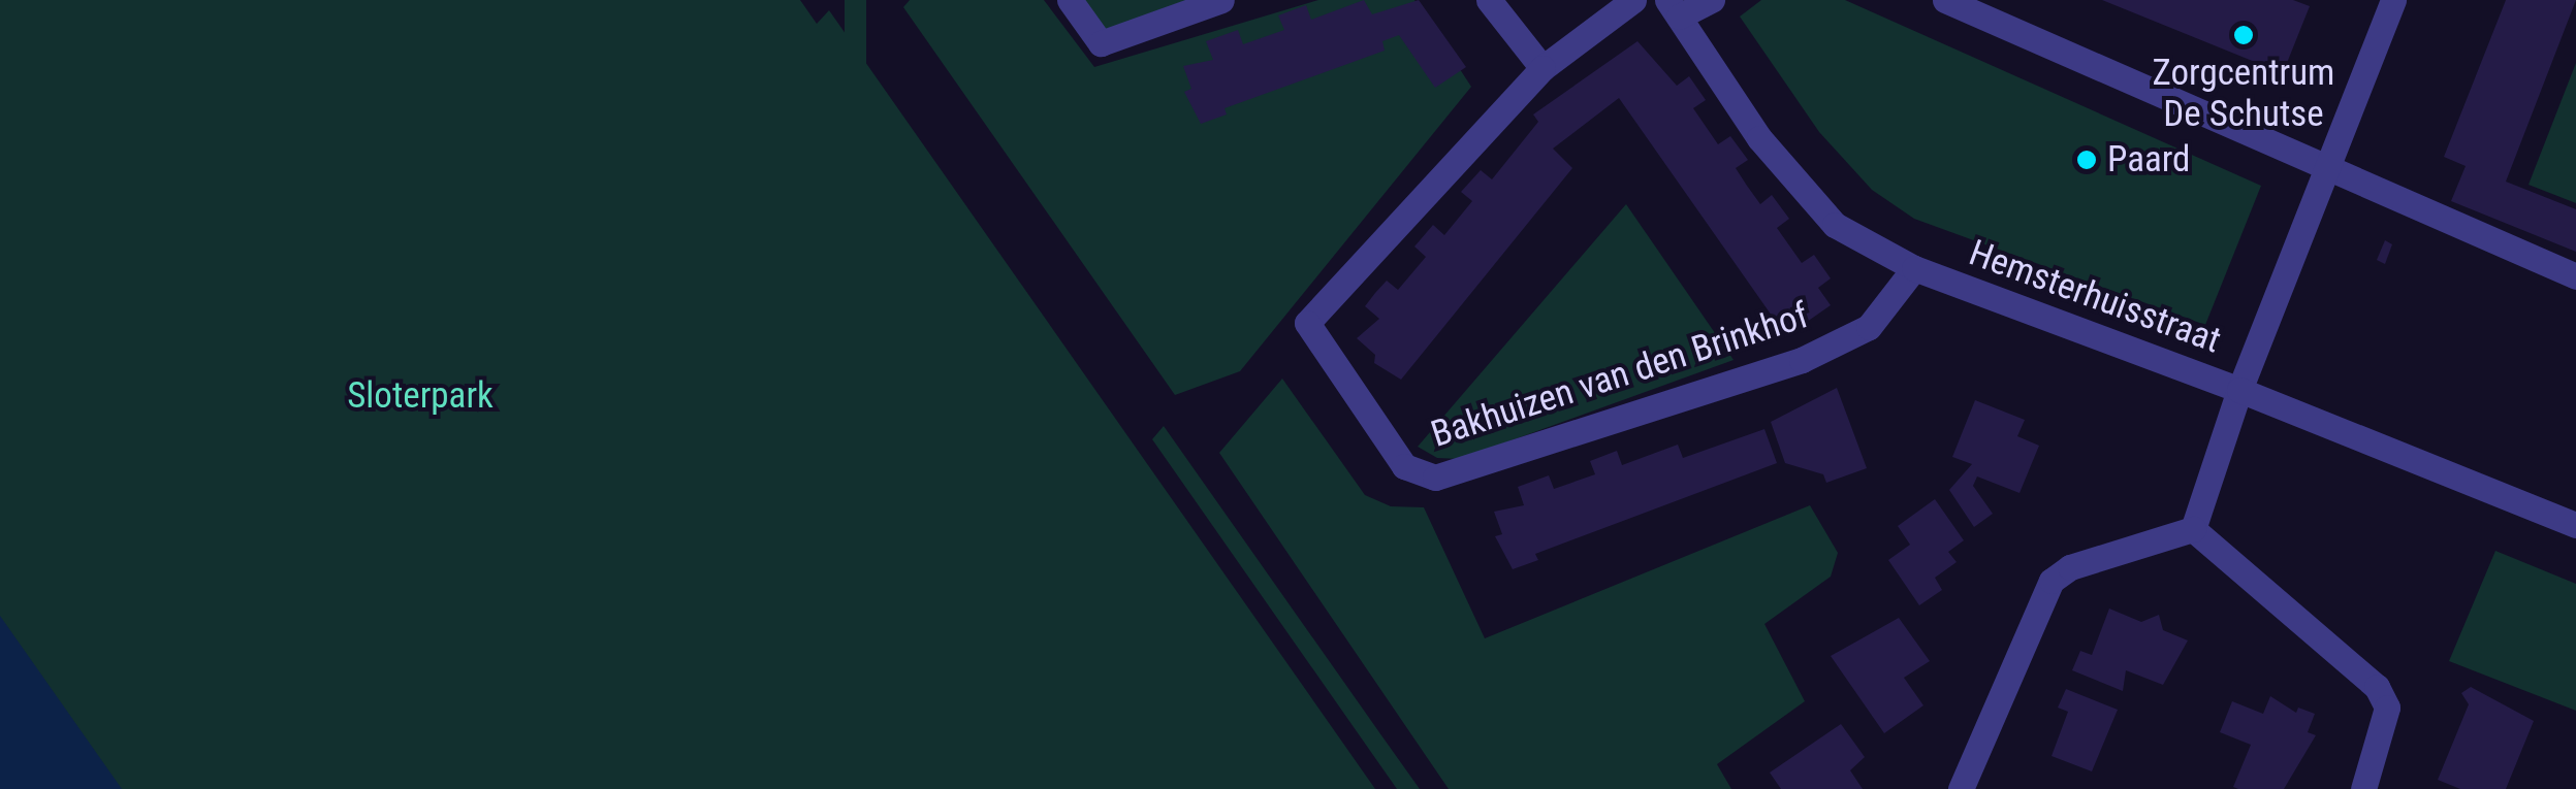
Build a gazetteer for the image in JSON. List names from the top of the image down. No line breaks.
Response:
{"streets":{"street":["Hemsterhuisstraat","Bakhuizen van den Brinkhof"]},"crossings":[["Hemsterhuisstraat","Bakhuizen van den Brinkhof"]],"parks":["Sloterpark"],"places":["Zorgcentrum De Schutse","Paard"]}
